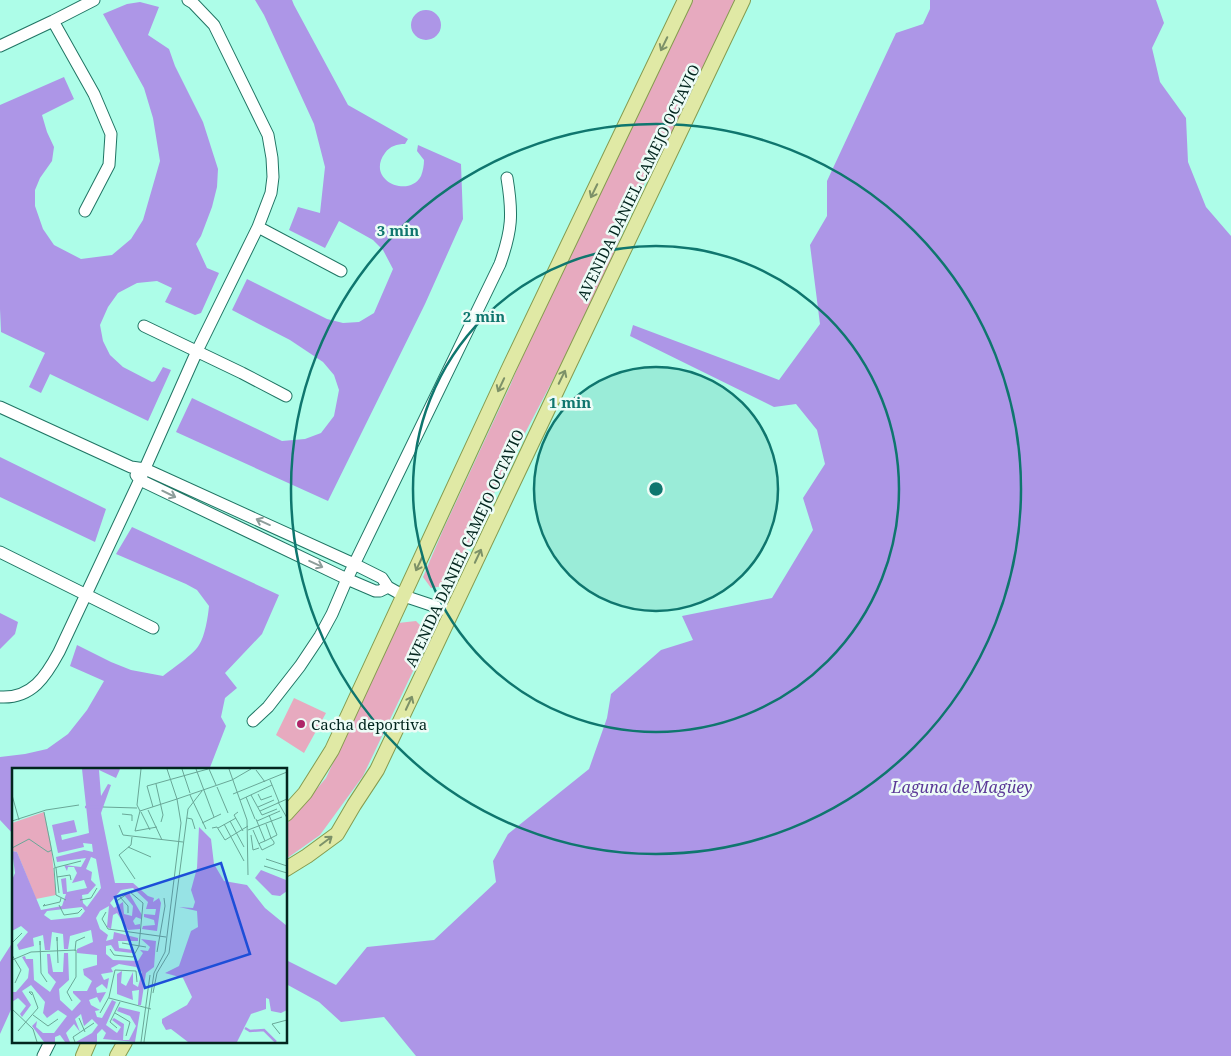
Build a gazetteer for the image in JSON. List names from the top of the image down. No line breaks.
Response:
{"streets":{"main road":["AVENIDA DANIEL CAMEJO OCTAVIO"]},"water":["Laguna de Magüey"],"places":["Cacha deportiva"],"rings":["3 min","2 min","1 min"]}
